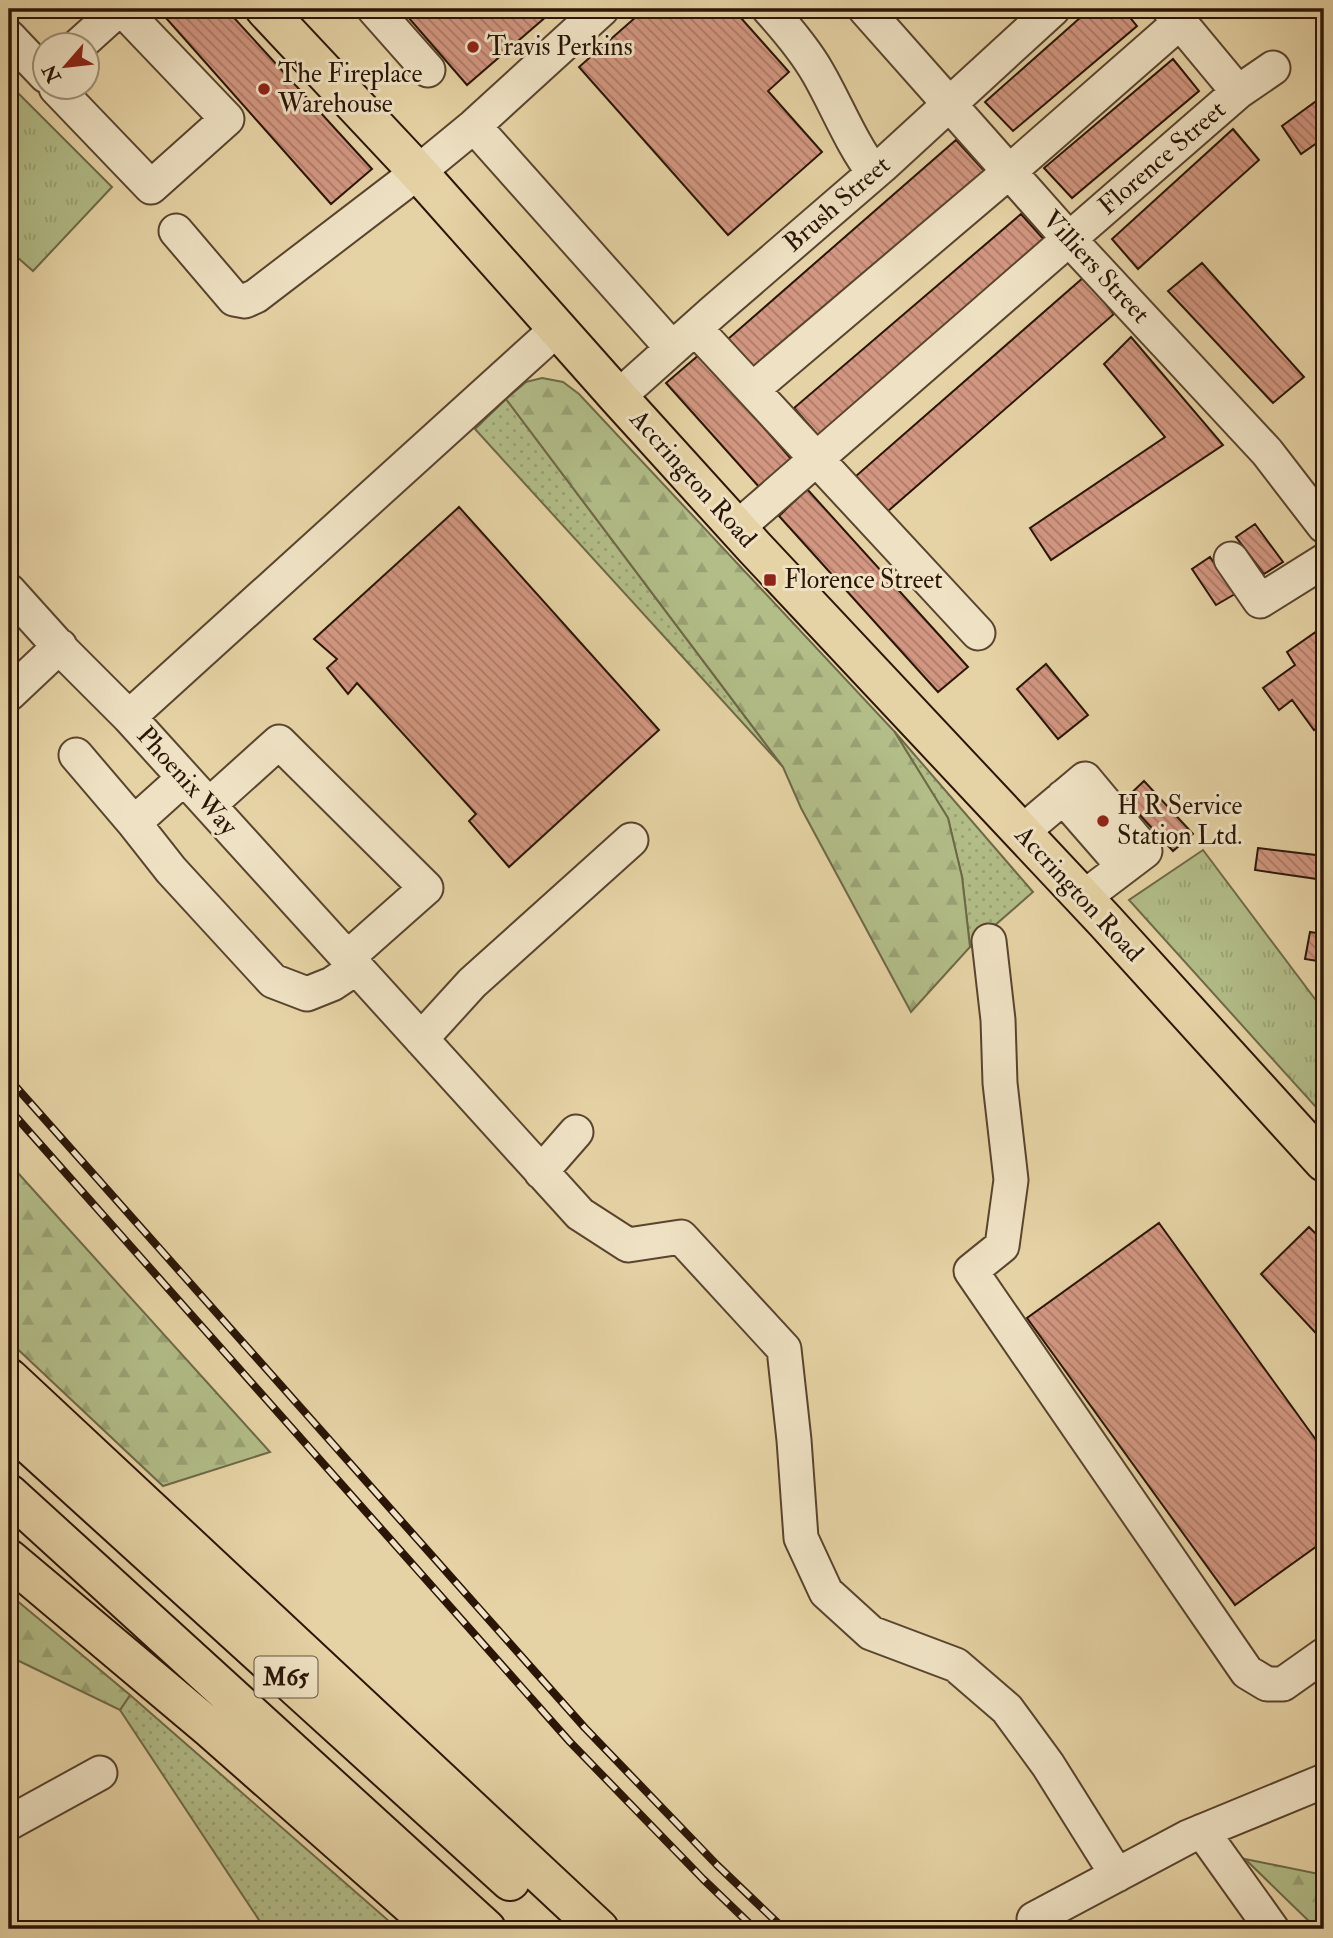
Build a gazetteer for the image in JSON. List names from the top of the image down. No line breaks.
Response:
{"streets":{"main road":["Accrington Road","M65"],"street":["Florence Street","Brush Street","Villiers Street","Phoenix Way"]},"crossings":[["Florence Street","Villiers Street"],["Florence Street","Accrington Road"],["Brush Street","Villiers Street"],["Brush Street","Accrington Road"],["Accrington Road","Phoenix Way"]],"places":{"other":["Travis Perkins","The Fireplace Warehouse","H R Service Station Ltd."],"transit":["Florence Street"]},"north":"bottom left"}
